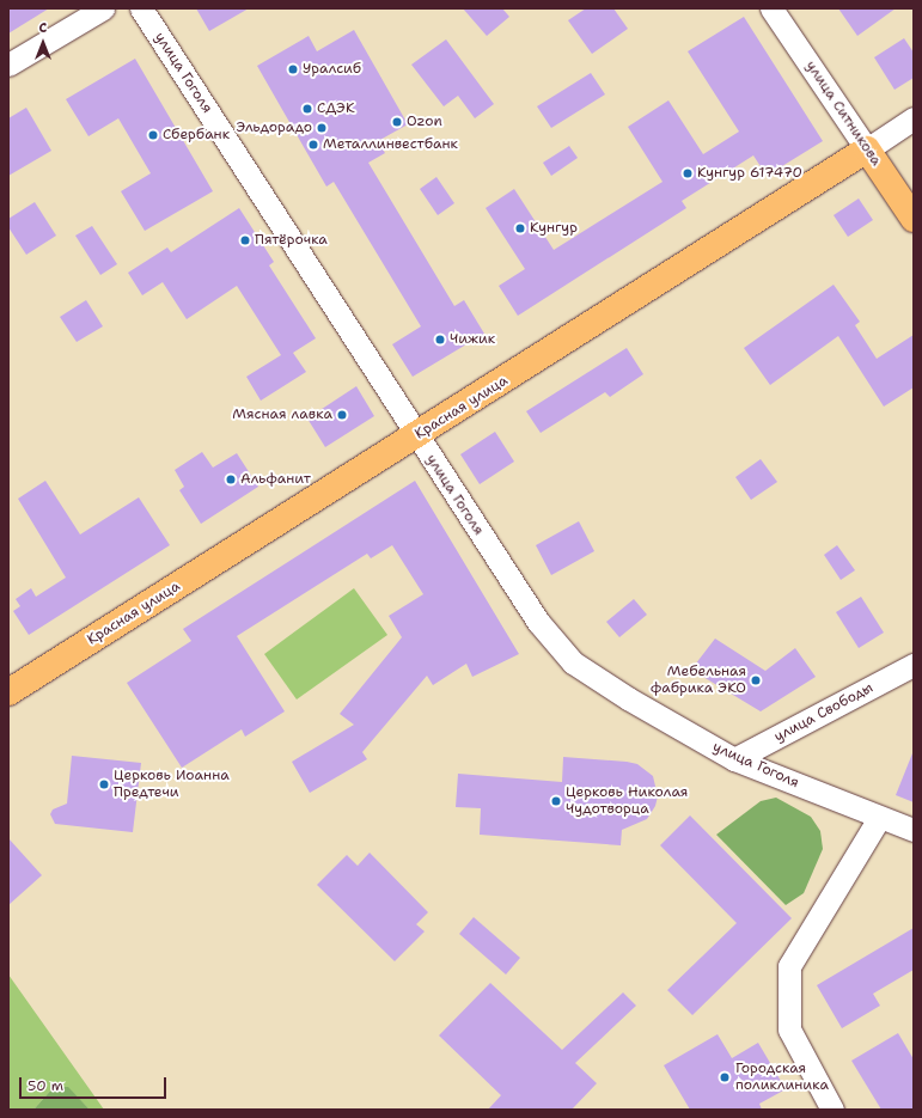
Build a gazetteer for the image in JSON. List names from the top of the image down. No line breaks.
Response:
{"streets":{"main road":["улица Ситникова","Красная улица"],"street":["улица Гоголя","улица Свободы"]},"crossings":[["улица Гоголя","Красная улица"],["улица Гоголя","улица Свободы"],["улица Ситникова","Красная улица"]],"places":["Уралсиб","СДЭК","Ozon","Эльдорадо","Сбербанк","Металлинвестбанк","Кунгур 617470","Кунгур","Пятёрочка","Чижик","Мясная лавка","Альфанит","Мебельная фабрика ЭКО","Церковь Иоанна Предтечи","Церковь Николая Чудотворца","Городская поликлиника"],"scale_bar":"50 m","north":"top"}
